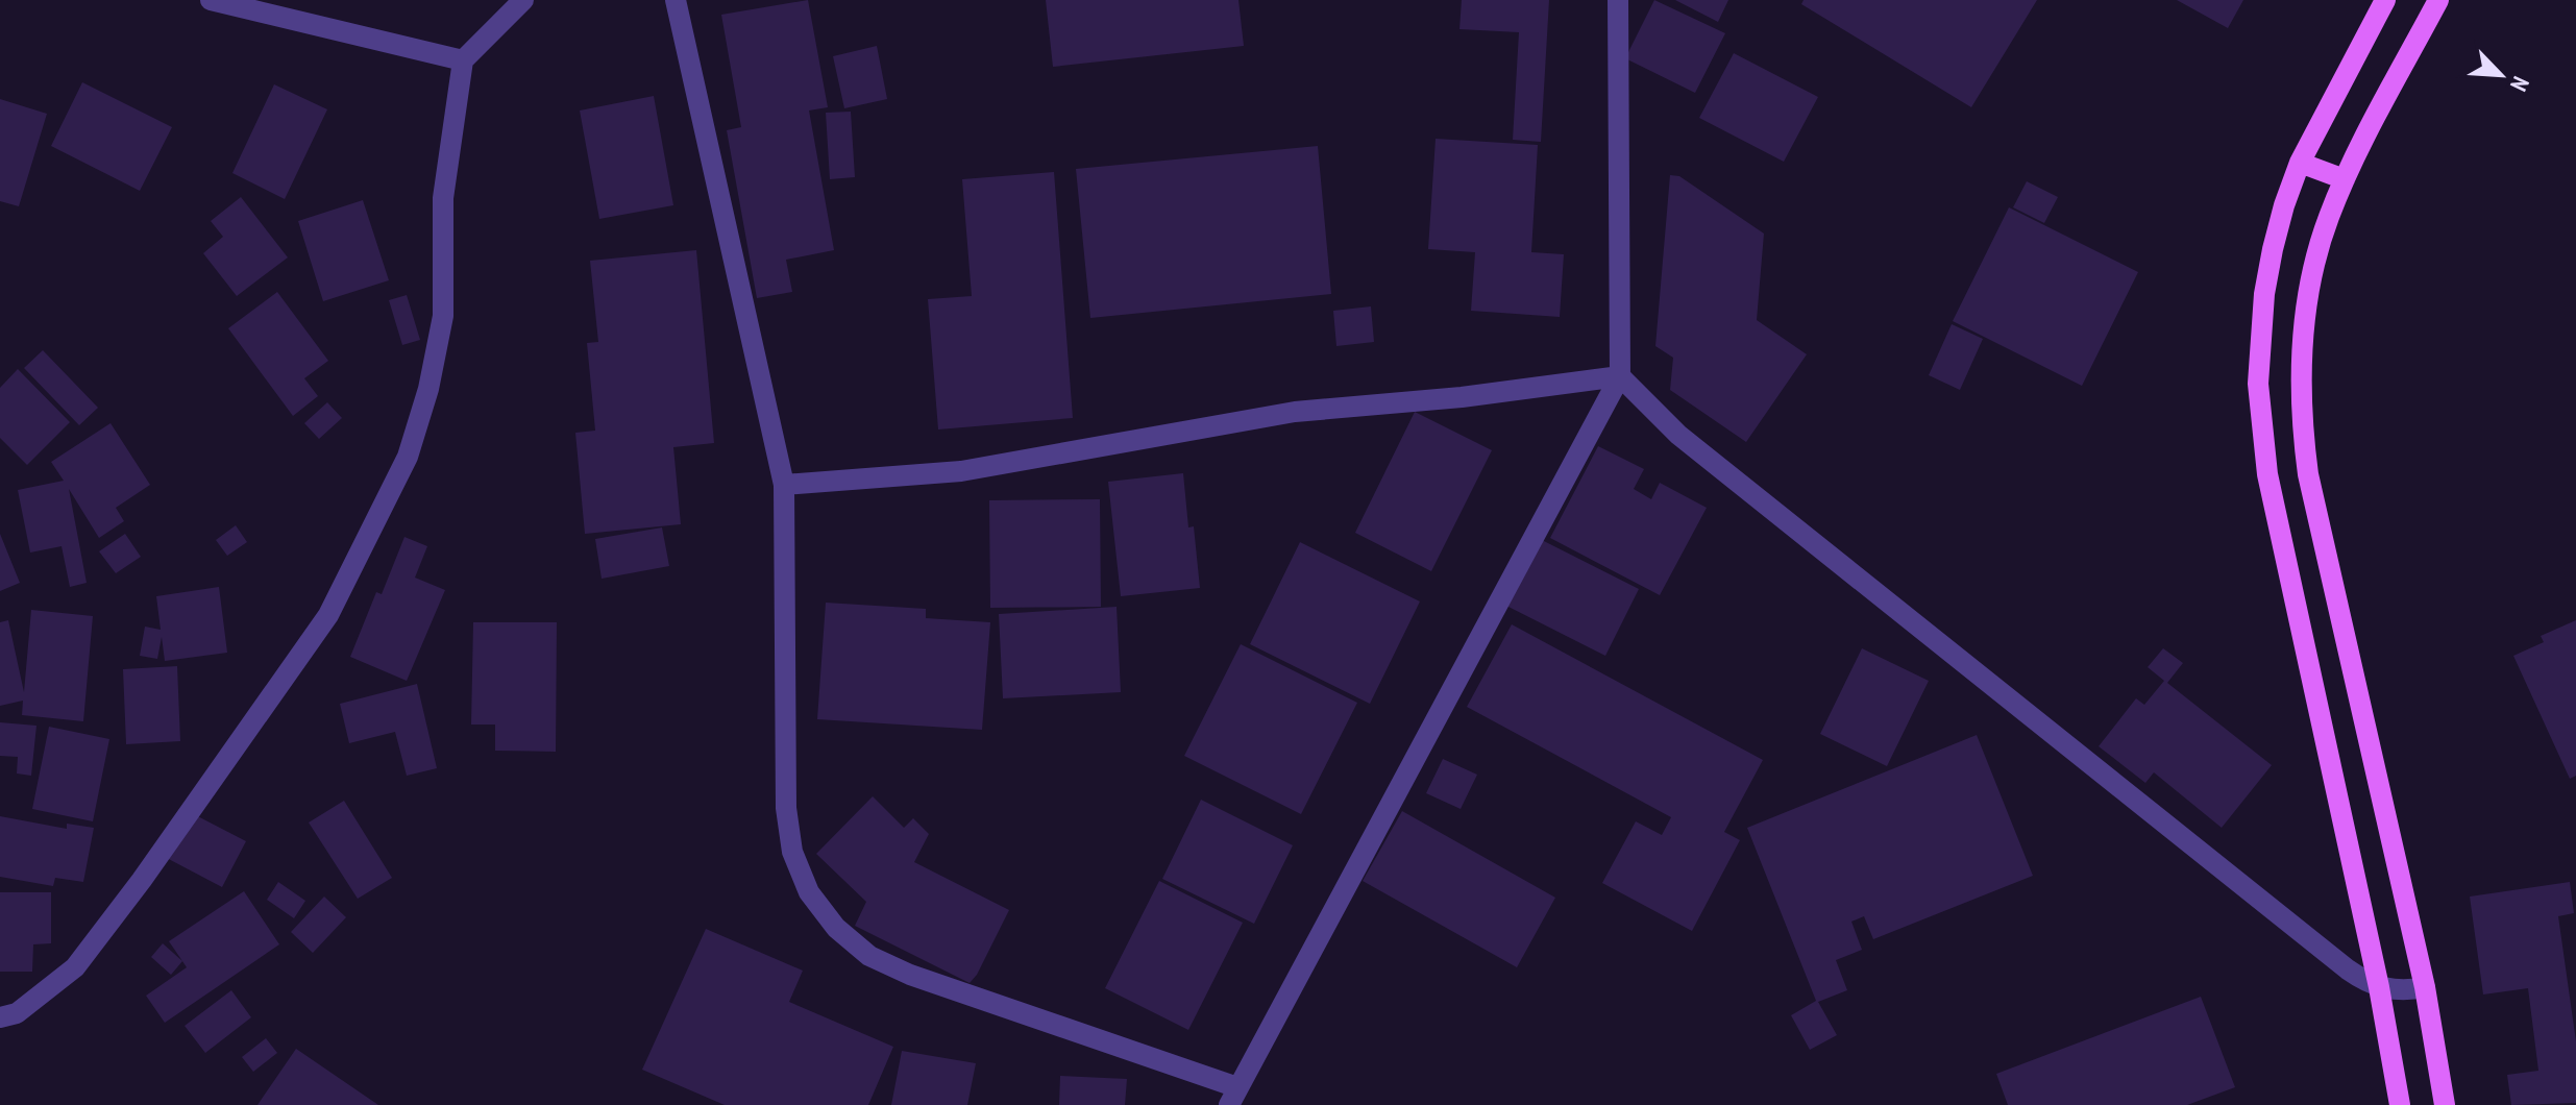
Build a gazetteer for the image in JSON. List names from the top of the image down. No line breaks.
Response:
{"north":"bottom right"}
